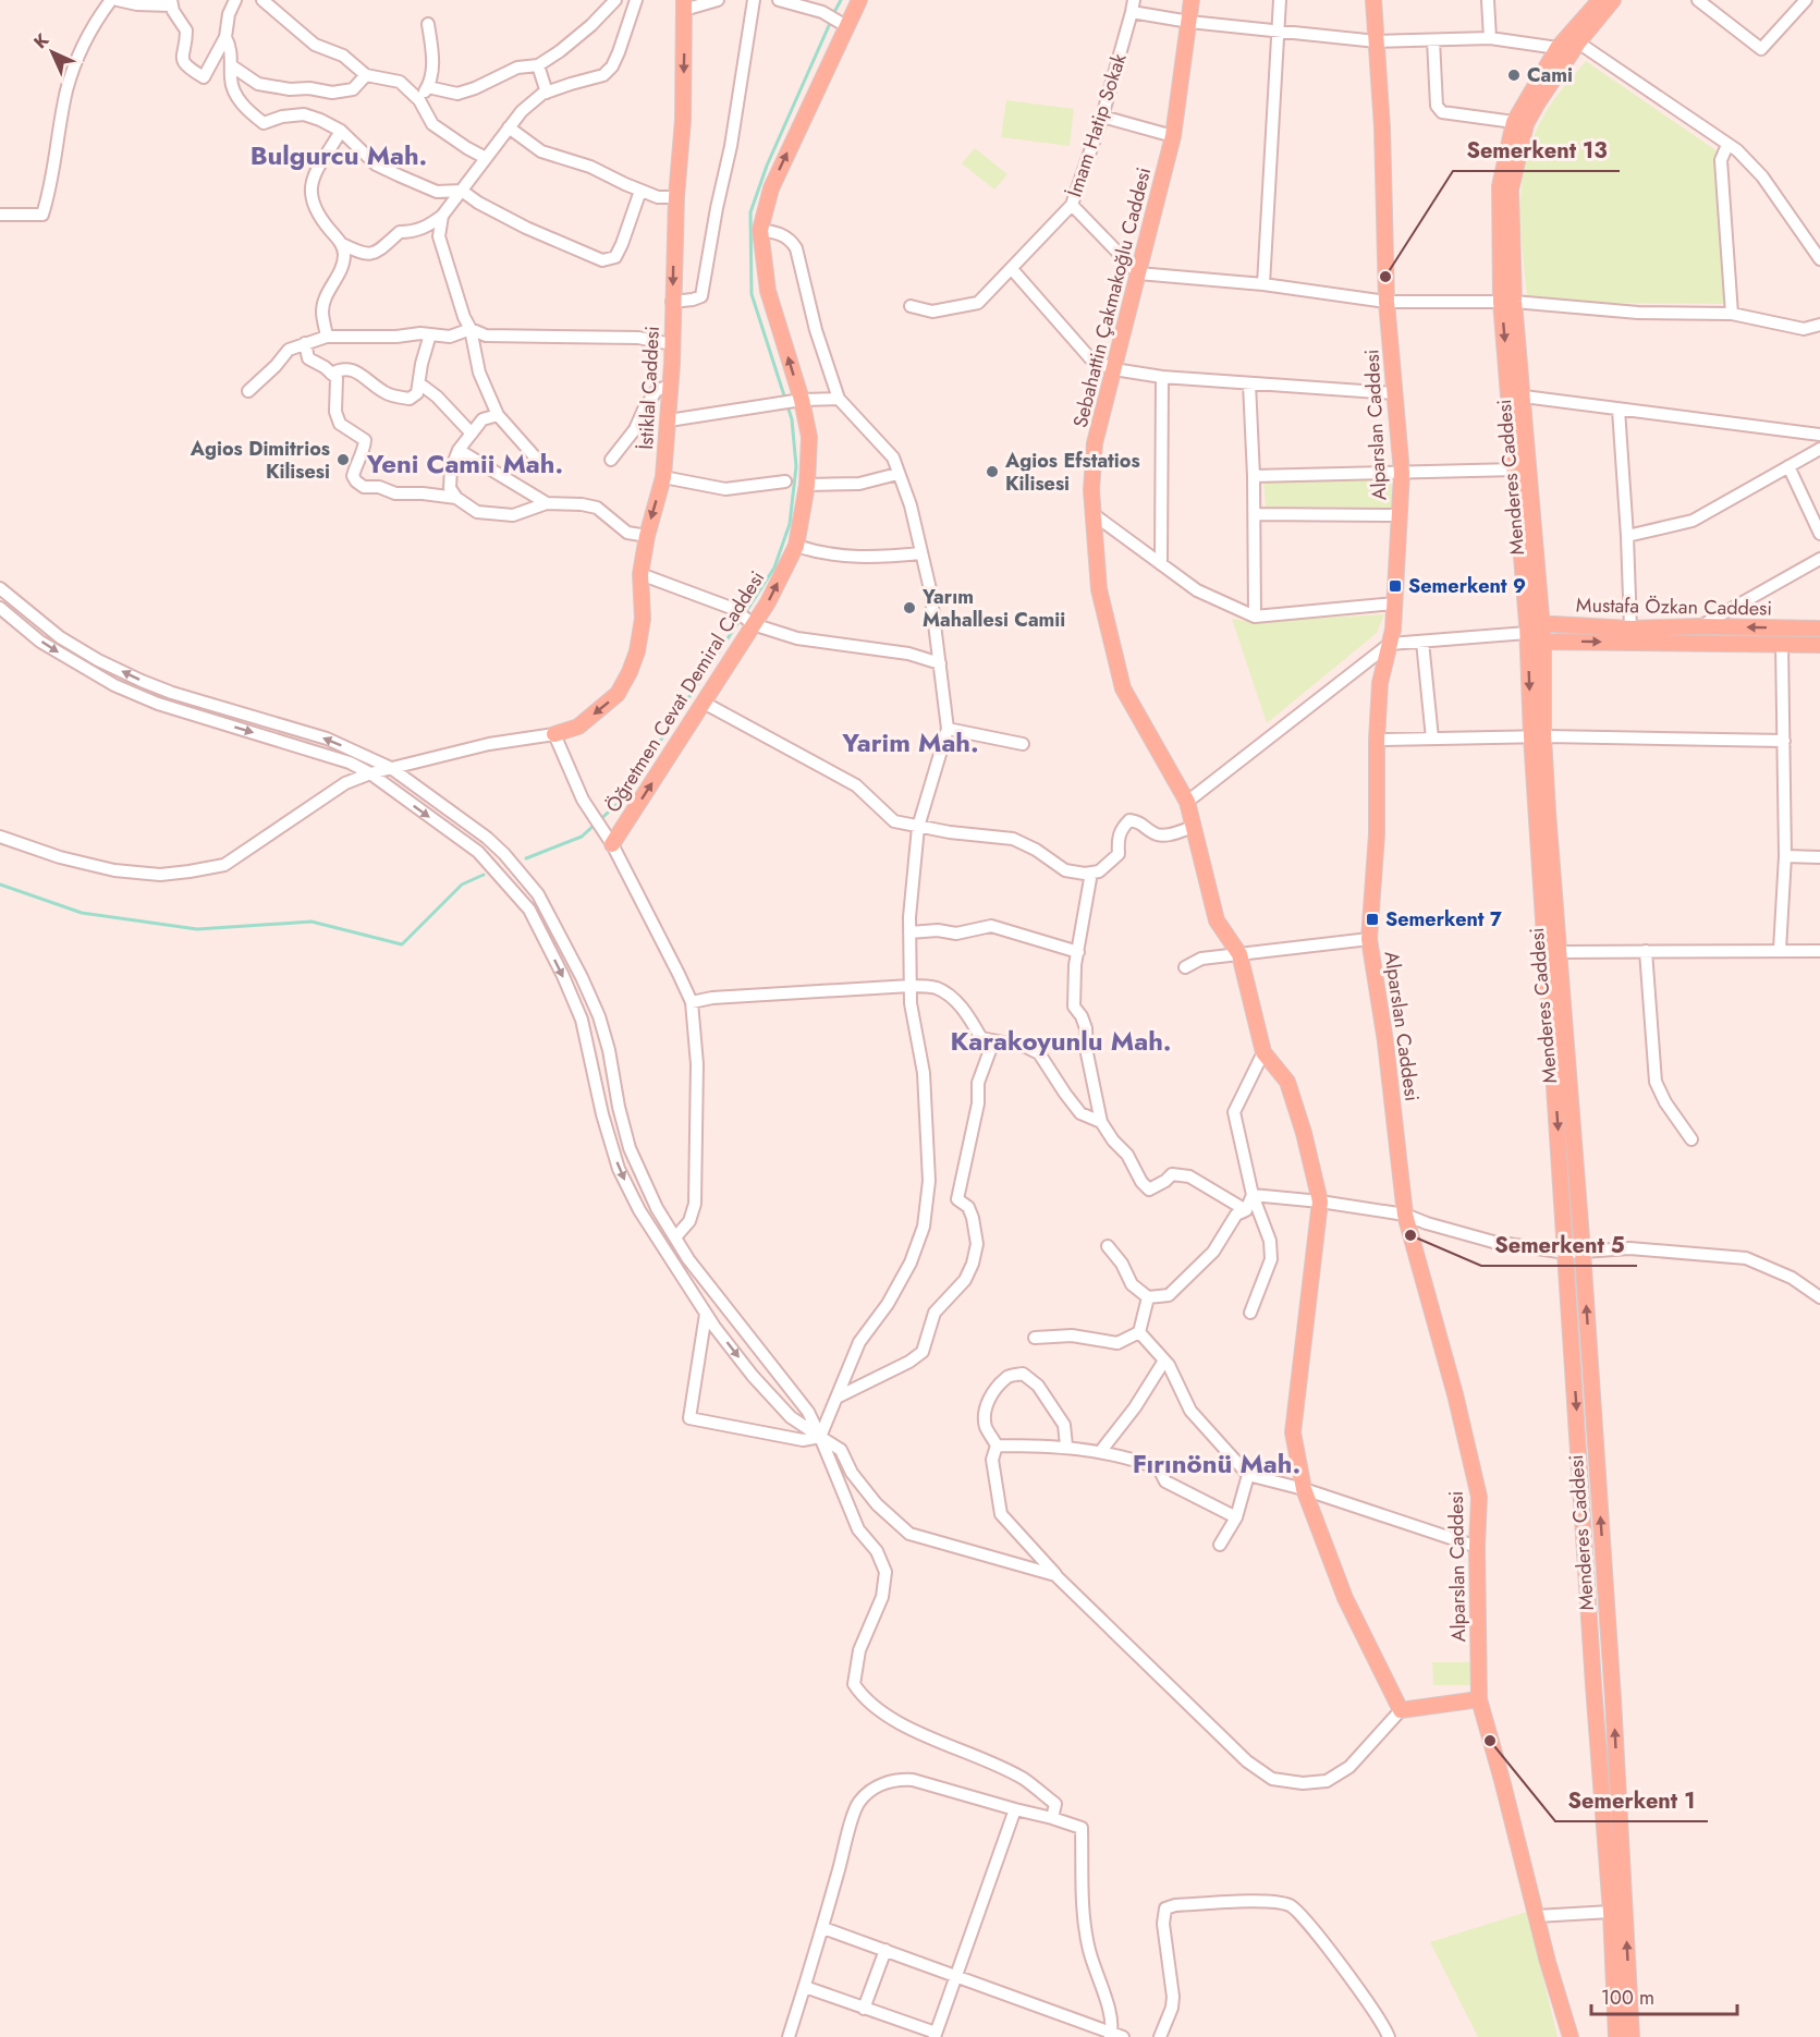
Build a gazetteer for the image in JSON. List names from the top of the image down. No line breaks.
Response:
{"streets":{"main road":["Sebahattin Çakmakoğlu Caddesi","İstiklal Caddesi","Alparslan Caddesi","Menderes Caddesi","Mustafa Özkan Caddesi","Öğretmen Cevat Demiral Caddesi"],"street":["İmam Hatip Sokak"]},"crossings":[["Menderes Caddesi","Mustafa Özkan Caddesi"]],"one_way":["İstiklal Caddesi","Öğretmen Cevat Demiral Caddesi"],"districts":["Bulgurcu Mah.","Yeni Camii Mah.","Yarim Mah.","Karakoyunlu Mah.","Fırınönü Mah."],"places":{"other":["Cami","Semerkent 13","Agios Dimitrios Kilisesi","Agios Efstatios Kilisesi","Yarım Mahallesi Camii","Semerkent 5","Semerkent 1"],"transit":["Semerkent 9","Semerkent 7"]},"scale_bar":"100 m","north":"top left"}
